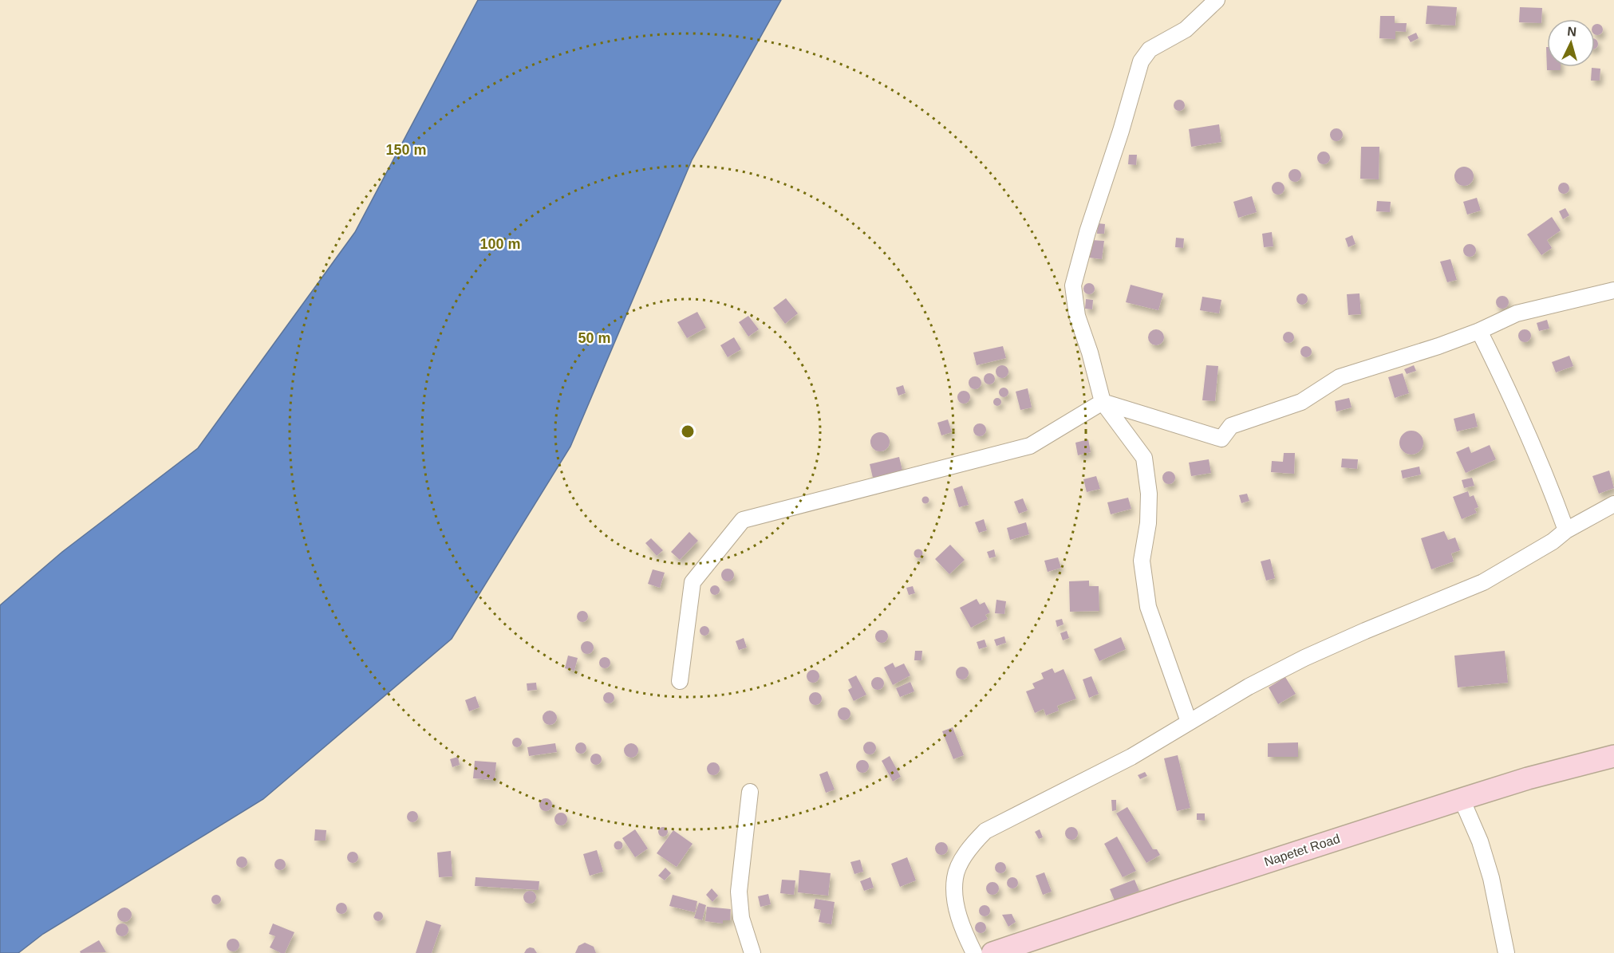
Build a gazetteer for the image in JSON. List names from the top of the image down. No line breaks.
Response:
{"streets":{"main road":["Napetet Road"]},"north":"top","rings":["150 m","100 m","50 m"]}
